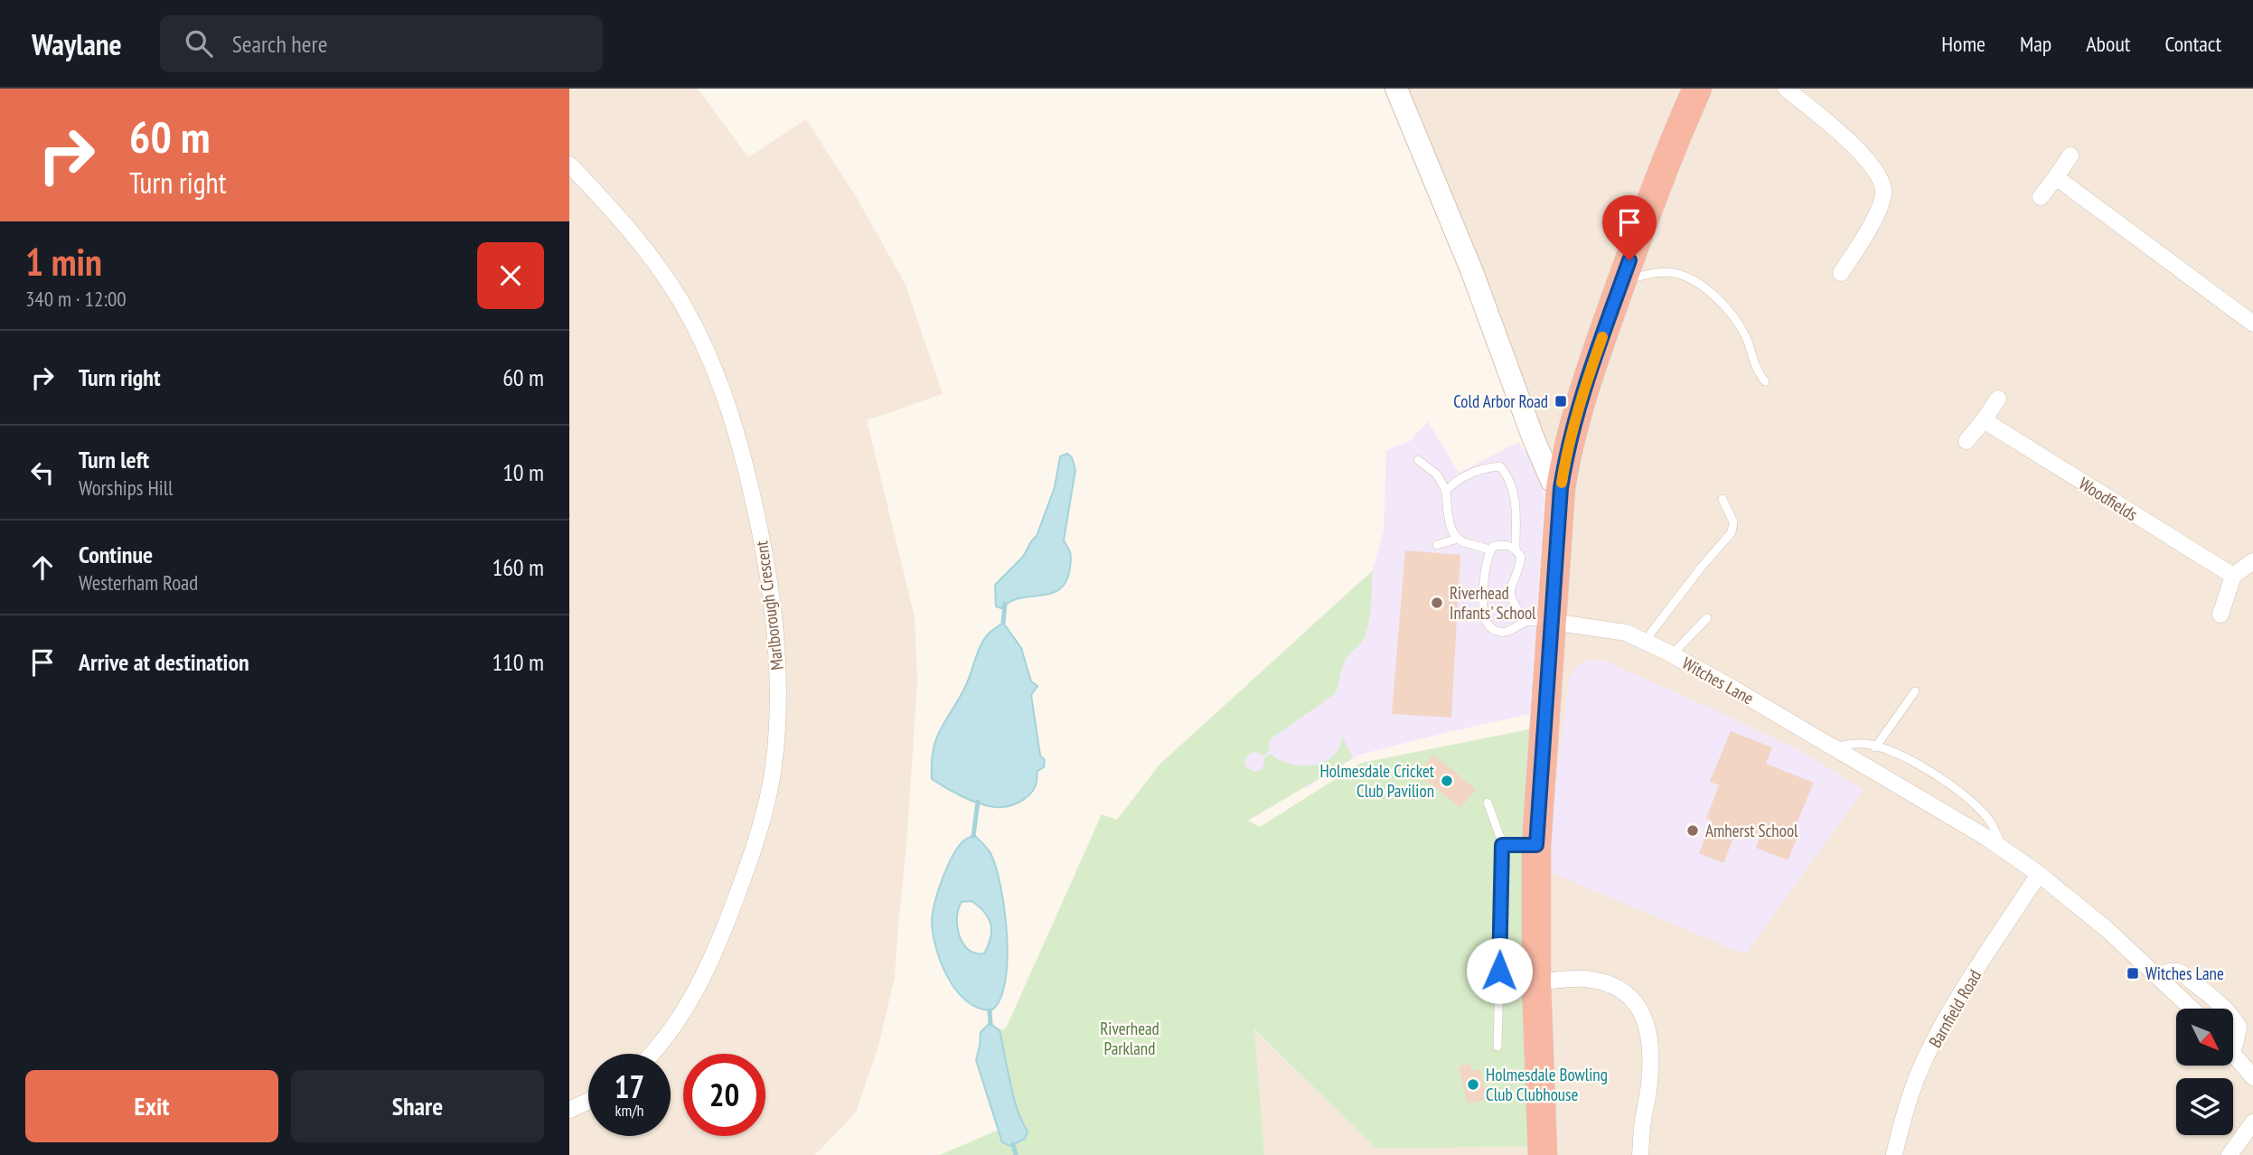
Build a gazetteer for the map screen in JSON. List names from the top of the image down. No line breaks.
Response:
{"streets":{"street":["Woodfields","Marlborough Crescent","Witches Lane","Barnfield Road"]},"crossings":[["Witches Lane","Barnfield Road"]],"parks":["Riverhead Parkland"],"places":{"transit":["Cold Arbor Road","Witches Lane"],"other":["Riverhead Infants' School","Holmesdale Cricket Club Pavilion","Amherst School","Holmesdale Bowling Club Clubhouse"]},"north":"bottom right","page":{"header":"Waylane","search":"Search here","nav":["Home","Map","About","Contact"],"turn":["60 m","Turn right"],"heading":["1 min","340 m · 12:00"],"list":[{"name":"Turn right","value":"60 m"},{"name":"Turn left","note":"Worships Hill","value":"10 m"},{"name":"Continue","note":"Westerham Road","value":"160 m"},{"name":"Arrive at destination","value":"110 m"}],"speed":"17 km/h","limit":"20","buttons":["Exit","Share"]}}
